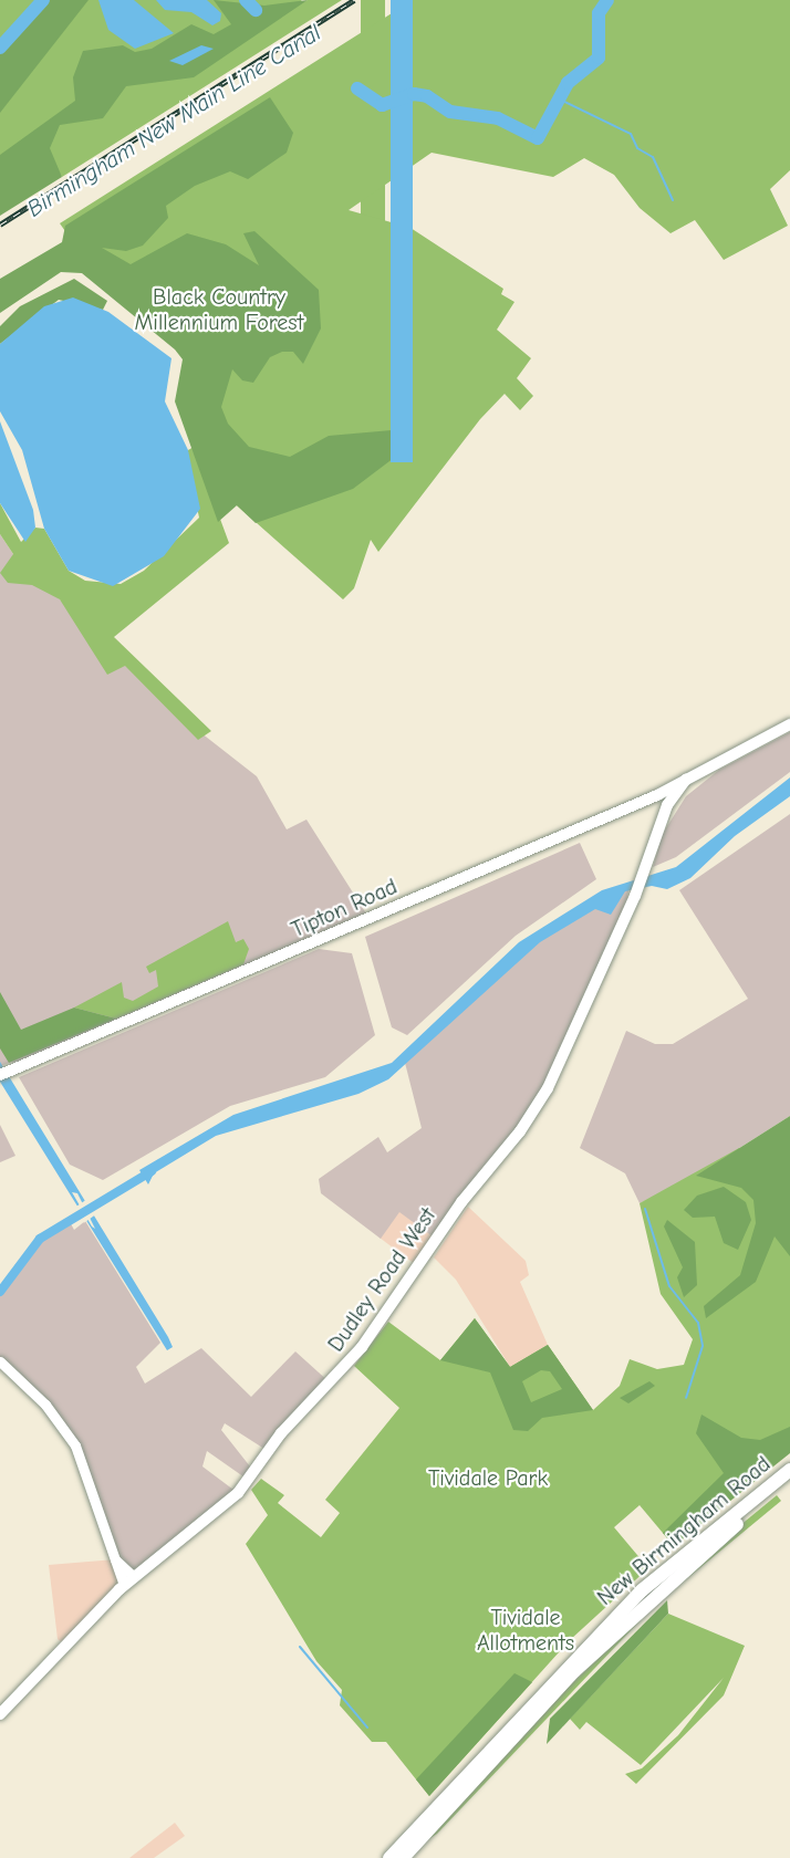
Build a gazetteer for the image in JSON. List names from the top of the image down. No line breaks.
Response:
{"streets":{"highway":["New Birmingham Road"],"main road":["Tipton Road","Dudley Road West"]},"water":["Birmingham New Main Line Canal"],"parks":["Black Country Millennium Forest","Tividale Park","Tividale Allotments"]}
